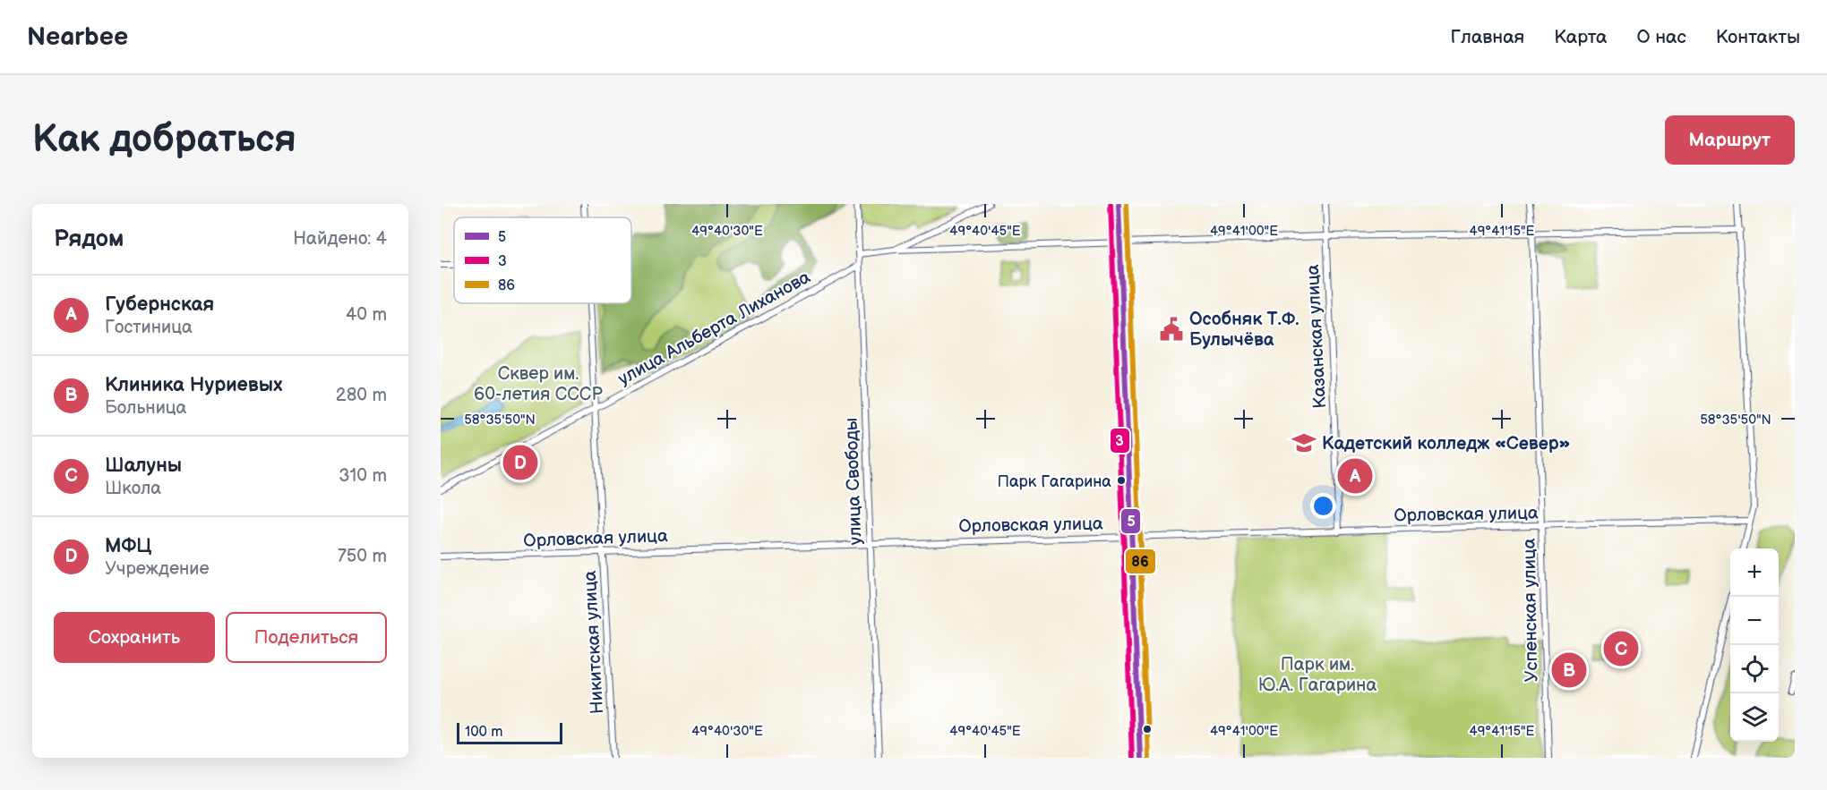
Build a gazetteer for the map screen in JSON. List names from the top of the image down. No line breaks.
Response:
{"streets":{"street":["улица Альберта Лиханова","Казанская улица","улица Свободы","Орловская улица","Успенская улица","Никитская улица"]},"crossings":[["улица Альберта Лиханова","улица Свободы"],["улица Альберта Лиханова","Никитская улица"],["Казанская улица","Орловская улица"],["улица Свободы","Орловская улица"],["Орловская улица","Успенская улица"],["Орловская улица","Никитская улица"]],"parks":["Сквер им. 60-летия СССР","Парк им. Ю.А. Гагарина"],"places":{"public building":["Особняк Т.Ф. Булычёва"],"school or university":["Кадетский колледж «Север»"],"other":["Парк Гагарина"]},"lines":["transit line 5","transit line 3","transit line 86"],"legend":["5","3","86"],"scale_bar":"100 m","page":{"header":"Nearbee","nav":["Главная","Карта","О нас","Контакты"],"buttons":["Маршрут",["Сохранить","Поделиться"]],"title":"Как добраться","heading":["Рядом","Найдено: 4"],"list":[{"mark":"A","name":"Губернская","note":"Гостиница","value":"40 m"},{"mark":"B","name":"Клиника Нуриевых","note":"Больница","value":"280 m"},{"mark":"C","name":"Шалуны","note":"Школа","value":"310 m"},{"mark":"D","name":"МФЦ","note":"Учреждение","value":"750 m"}],"pins":["D","A","C","B"],"map_buttons":["+","−"],"scale":"100 m"},"coordinates":["49°40'30\"E","49°40'45\"E","49°41'00\"E","49°41'15\"E","58°35'50\"N"]}
